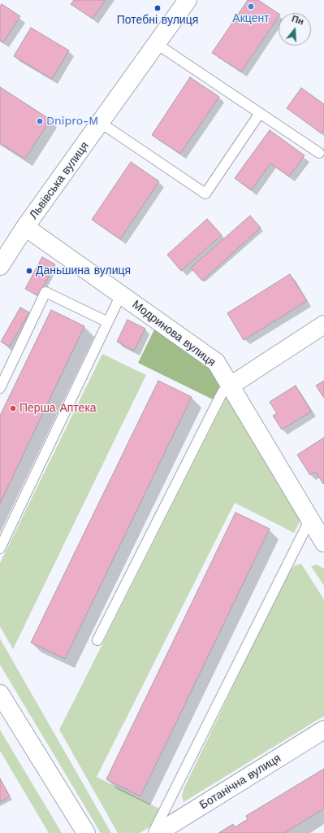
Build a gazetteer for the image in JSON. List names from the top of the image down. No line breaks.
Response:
{"streets":{"street":["Львівська вулиця","Модринова вулиця","Ботанічна вулиця"]},"crossings":[["Львівська вулиця","Модринова вулиця"]],"places":["Акцент","Потебні вулиця","Dnipro-M","Даньшина вулиця","Перша Аптека"],"north":"top"}
